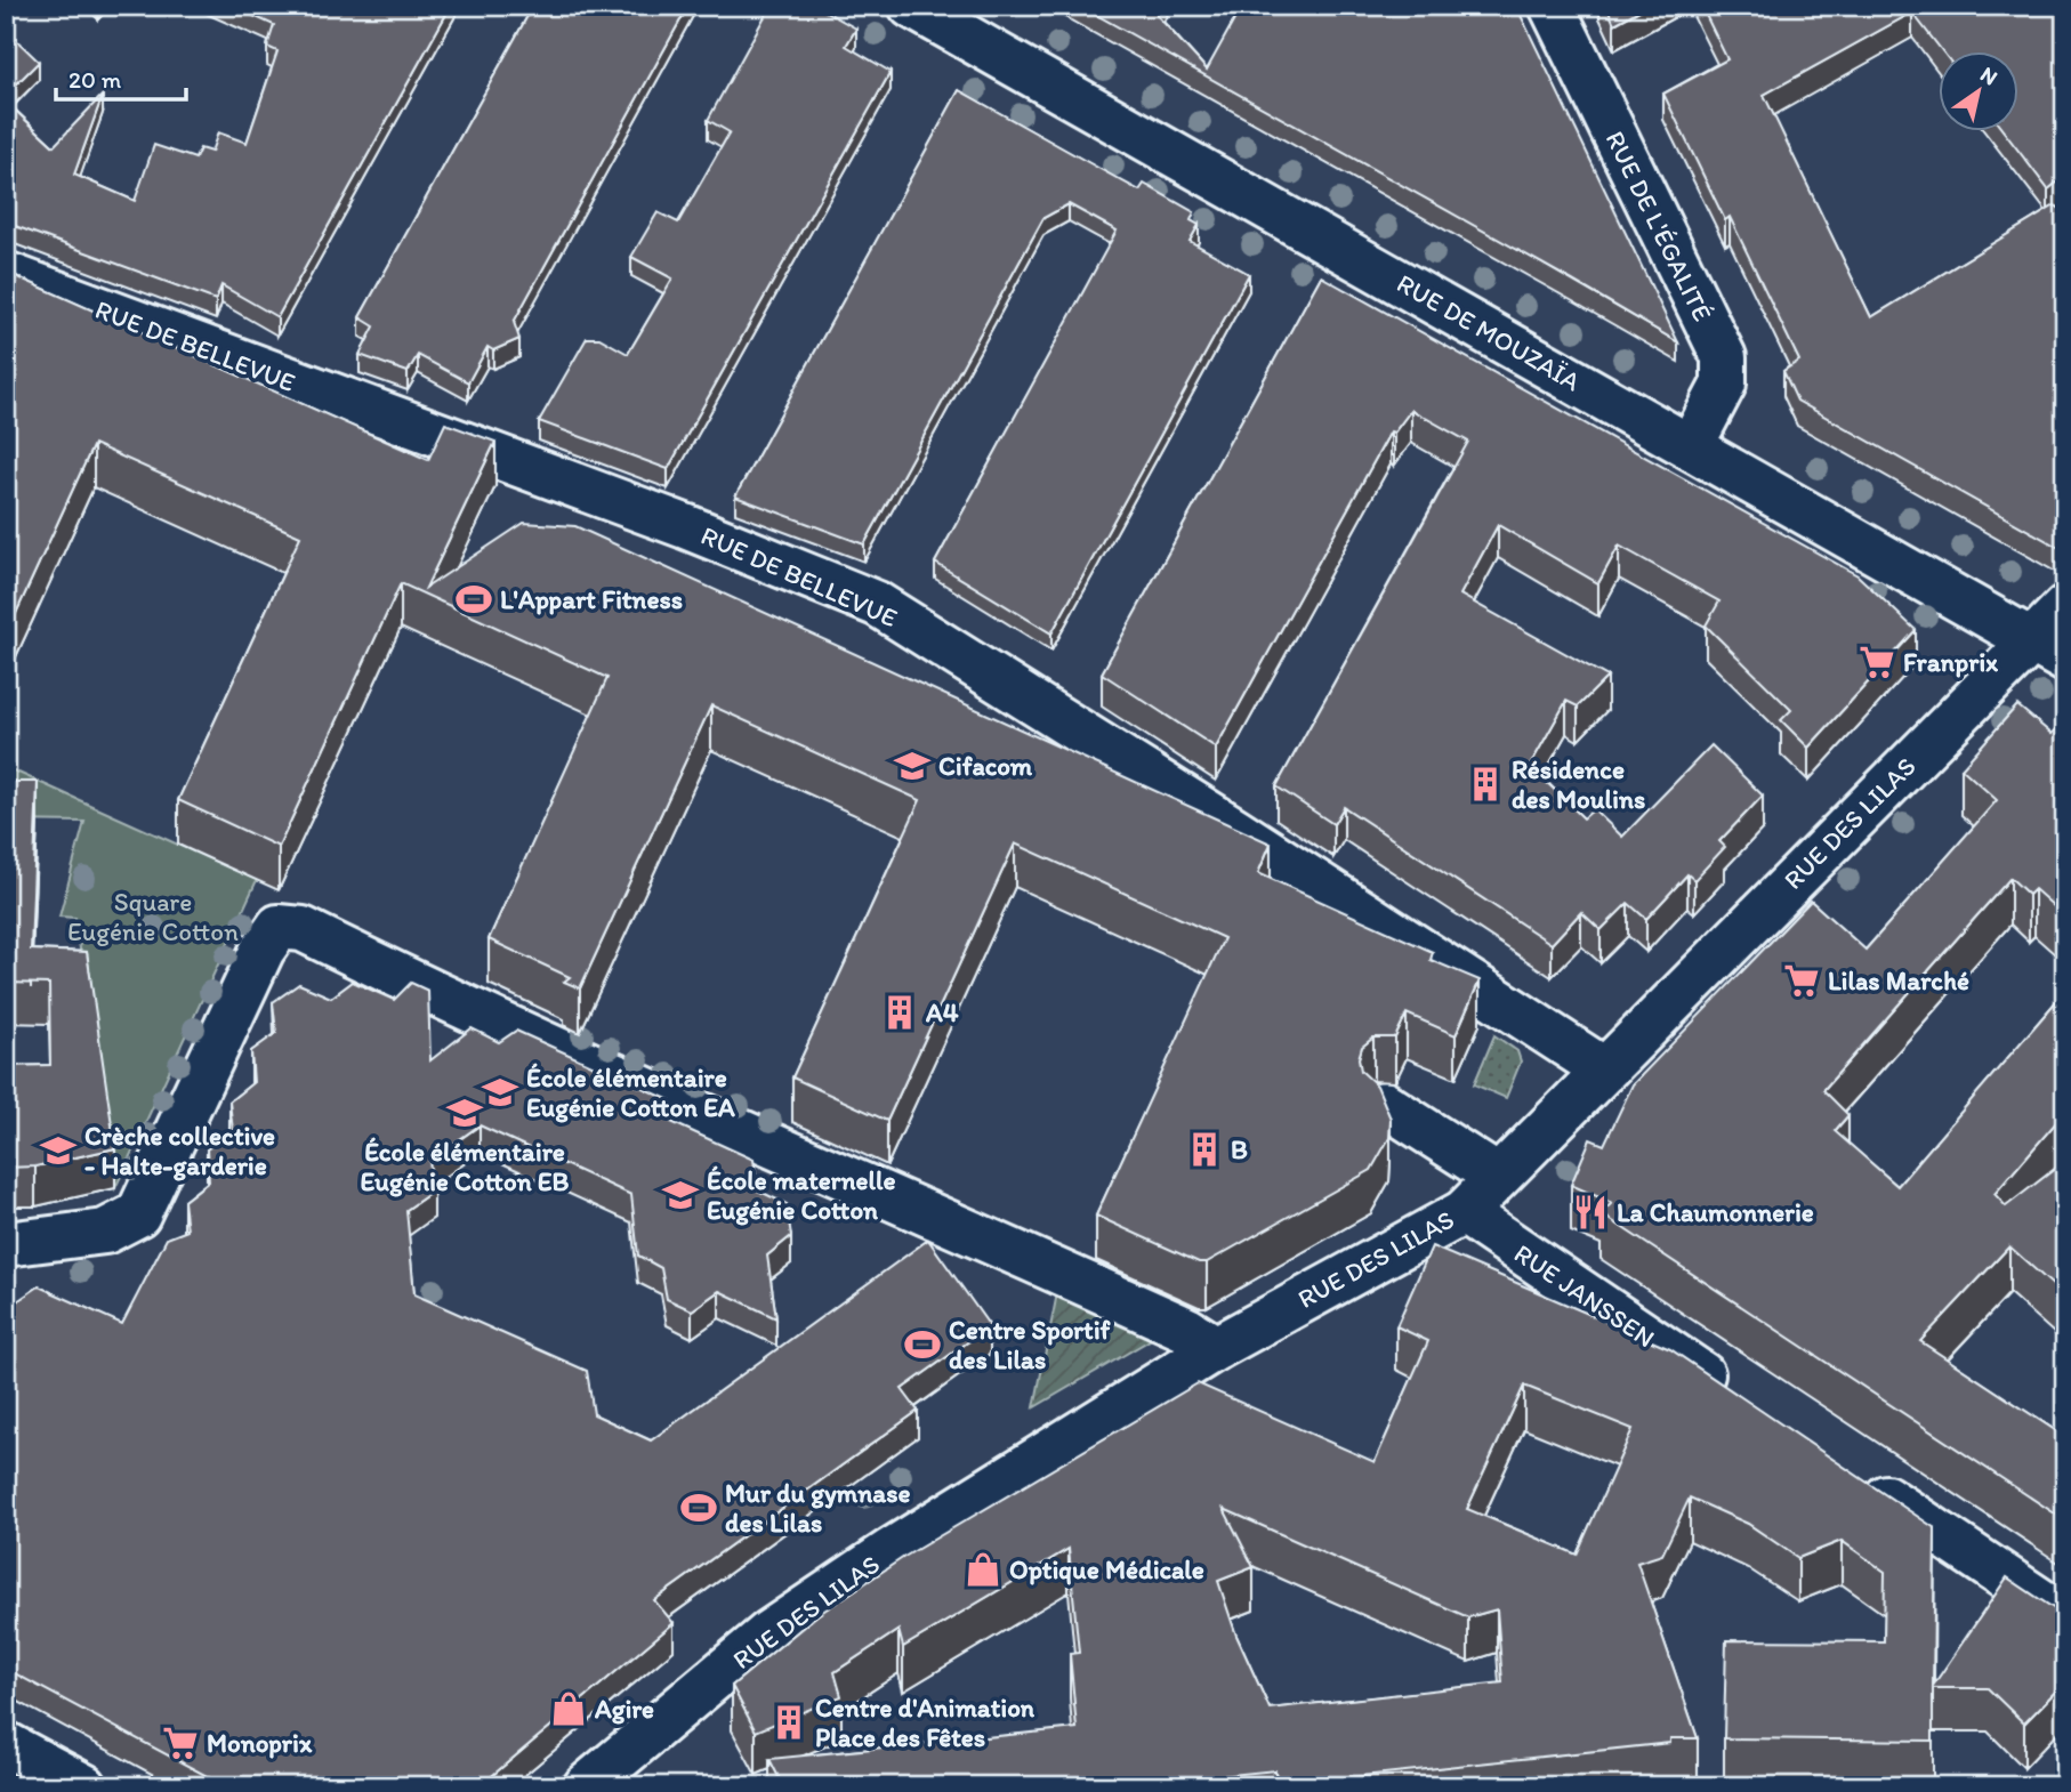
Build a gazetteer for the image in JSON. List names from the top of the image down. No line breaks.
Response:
{"streets":{"street":["RUE DE L'ÉGALITÉ","RUE DE MOUZAÏA","RUE DE BELLEVUE","RUE DES LILAS","RUE JANSSEN"]},"crossings":[["RUE DE L'ÉGALITÉ","RUE DE MOUZAÏA"],["RUE DE MOUZAÏA","RUE DES LILAS"],["RUE DE BELLEVUE","RUE DES LILAS"],["RUE DES LILAS","RUE JANSSEN"]],"parks":["Square Eugénie Cotton"],"places":{"sports":["L'Appart Fitness","Centre Sportif des Lilas","Mur du gymnase des Lilas"],"supermarket":["Franprix","Lilas Marché","Monoprix"],"school or university":["Cifacom","École élémentaire Eugénie Cotton EA","École élémentaire Eugénie Cotton EB","Crèche collective - Halte-garderie","École maternelle Eugénie Cotton"],"building":["Résidence des Moulins","A4","B","Centre d'Animation Place des Fêtes"],"restaurant":["La Chaumonnerie"],"shop":["Optique Médicale","Agire"]},"scale_bar":"20 m","north":"top right"}
